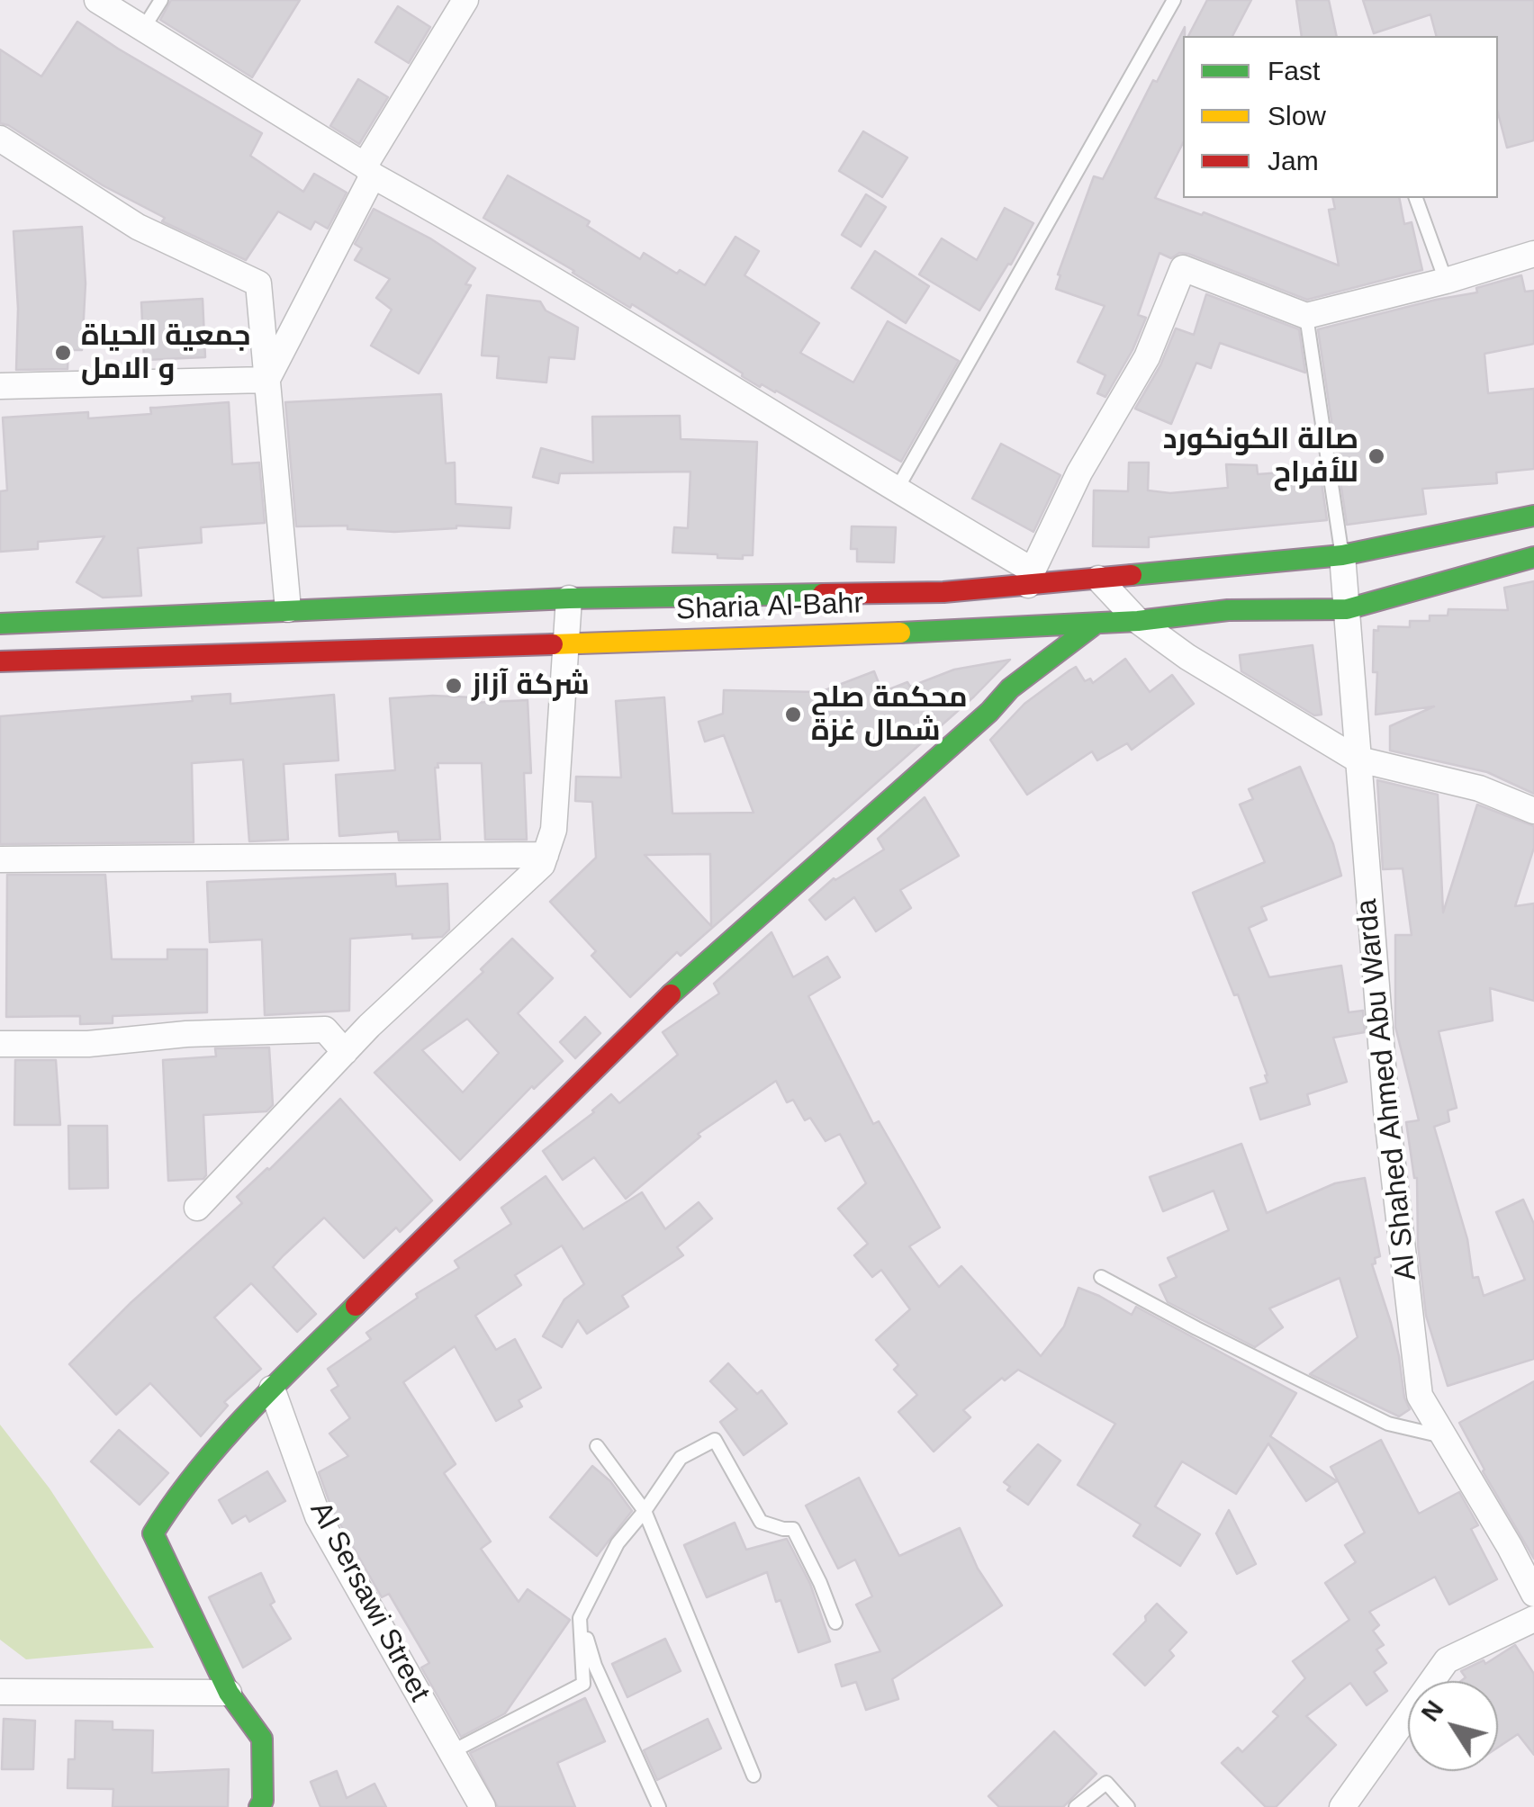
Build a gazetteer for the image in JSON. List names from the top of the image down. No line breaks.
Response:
{"streets":{"main road":["Sharia Al-Bahr"],"street":["Al Shahed Ahmed Abu Warda","Al Sersawi Street"]},"crossings":[["Sharia Al-Bahr","Al Shahed Ahmed Abu Warda"]],"places":["جمعية الحياة و الامل","صالة الكونكورد للأفراح","شركة آزاز","محكمة صلح شمال غزة"],"legend":["Fast","Slow","Jam"],"north":"top left"}
